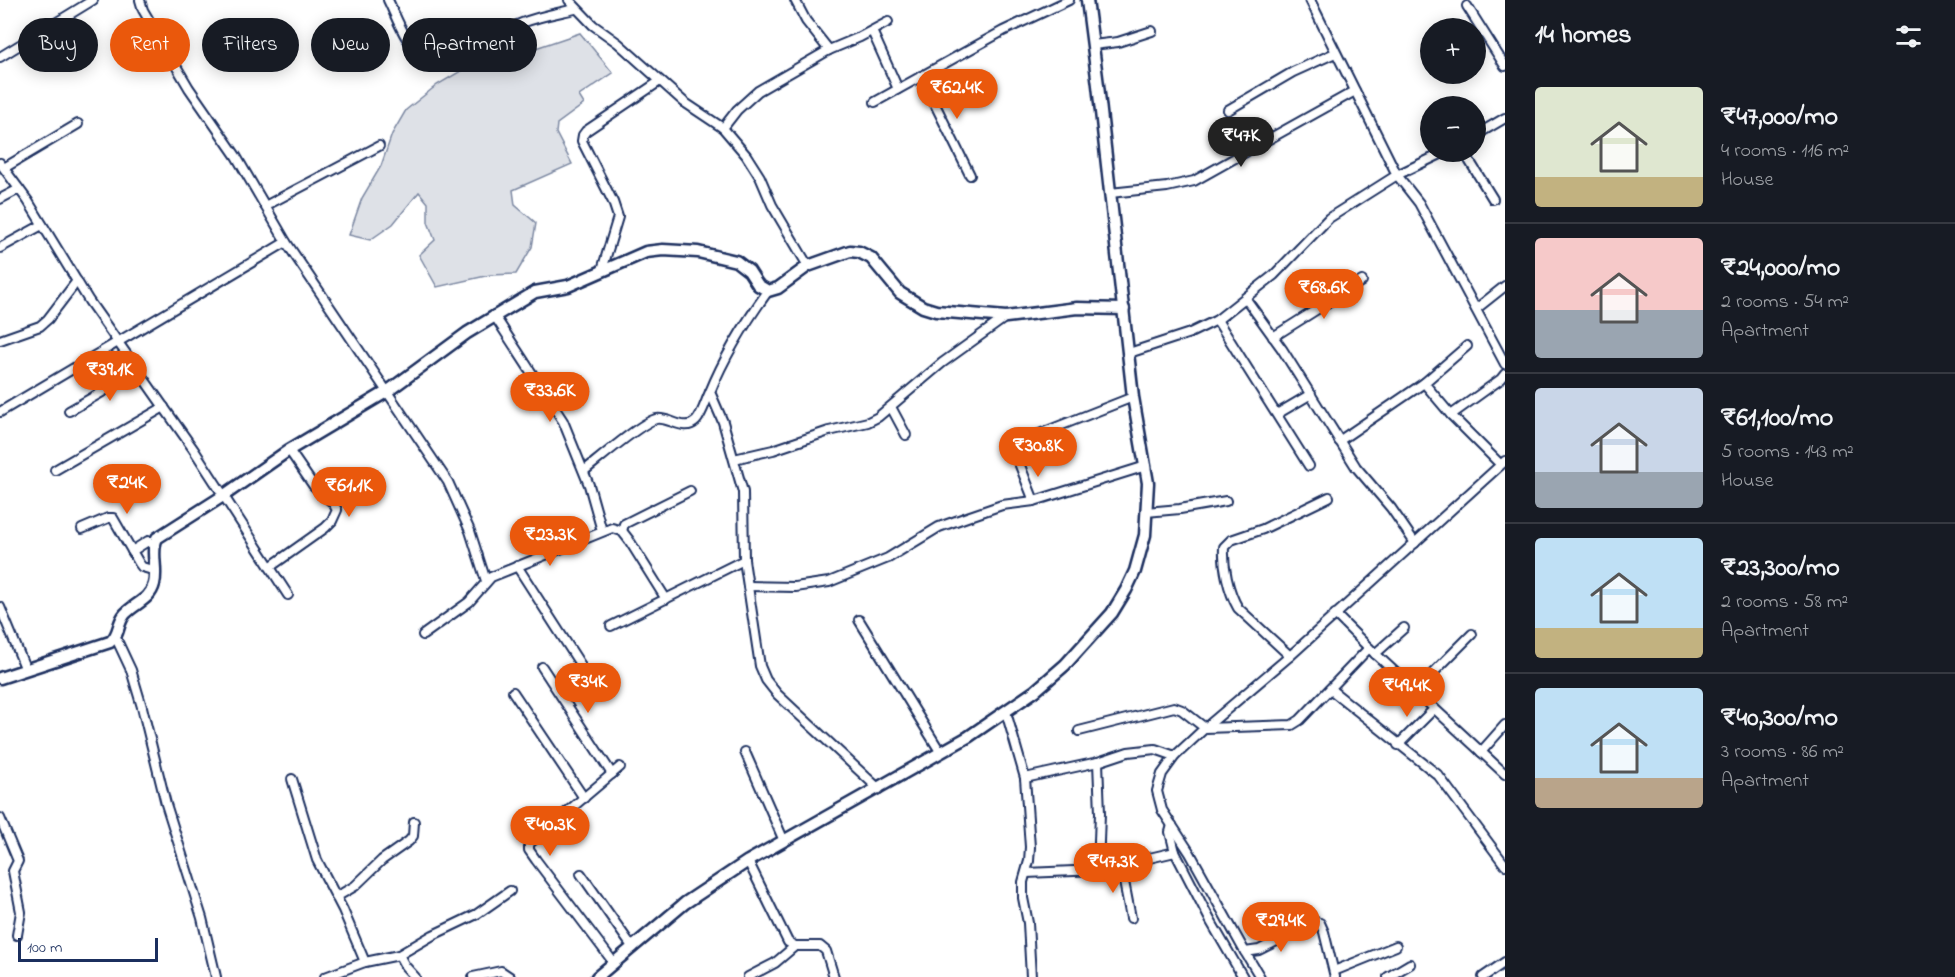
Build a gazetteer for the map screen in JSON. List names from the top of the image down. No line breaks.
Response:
{"scale_bar":"100 m","page":{"heading":"14 homes","map_buttons":["+","−"],"chip":["Buy","Rent","Filters","New","Apartment"],"price":["₹62.4K","₹47K","₹68.6K","₹39.1K","₹33.6K","₹30.8K","₹24K","₹61.1K","₹23.3K","₹34K","₹49.4K","₹40.3K","₹47.3K","₹29.4K"],"list":[{"name":"₹47,000/mo","note":"4 rooms · 116 m² · House"},{"name":"₹24,000/mo","note":"2 rooms · 54 m² · Apartment"},{"name":"₹61,100/mo","note":"5 rooms · 143 m² · House"},{"name":"₹23,300/mo","note":"2 rooms · 58 m² · Apartment"},{"name":"₹40,300/mo","note":"3 rooms · 86 m² · Apartment"}],"scale":"100 m"}}
